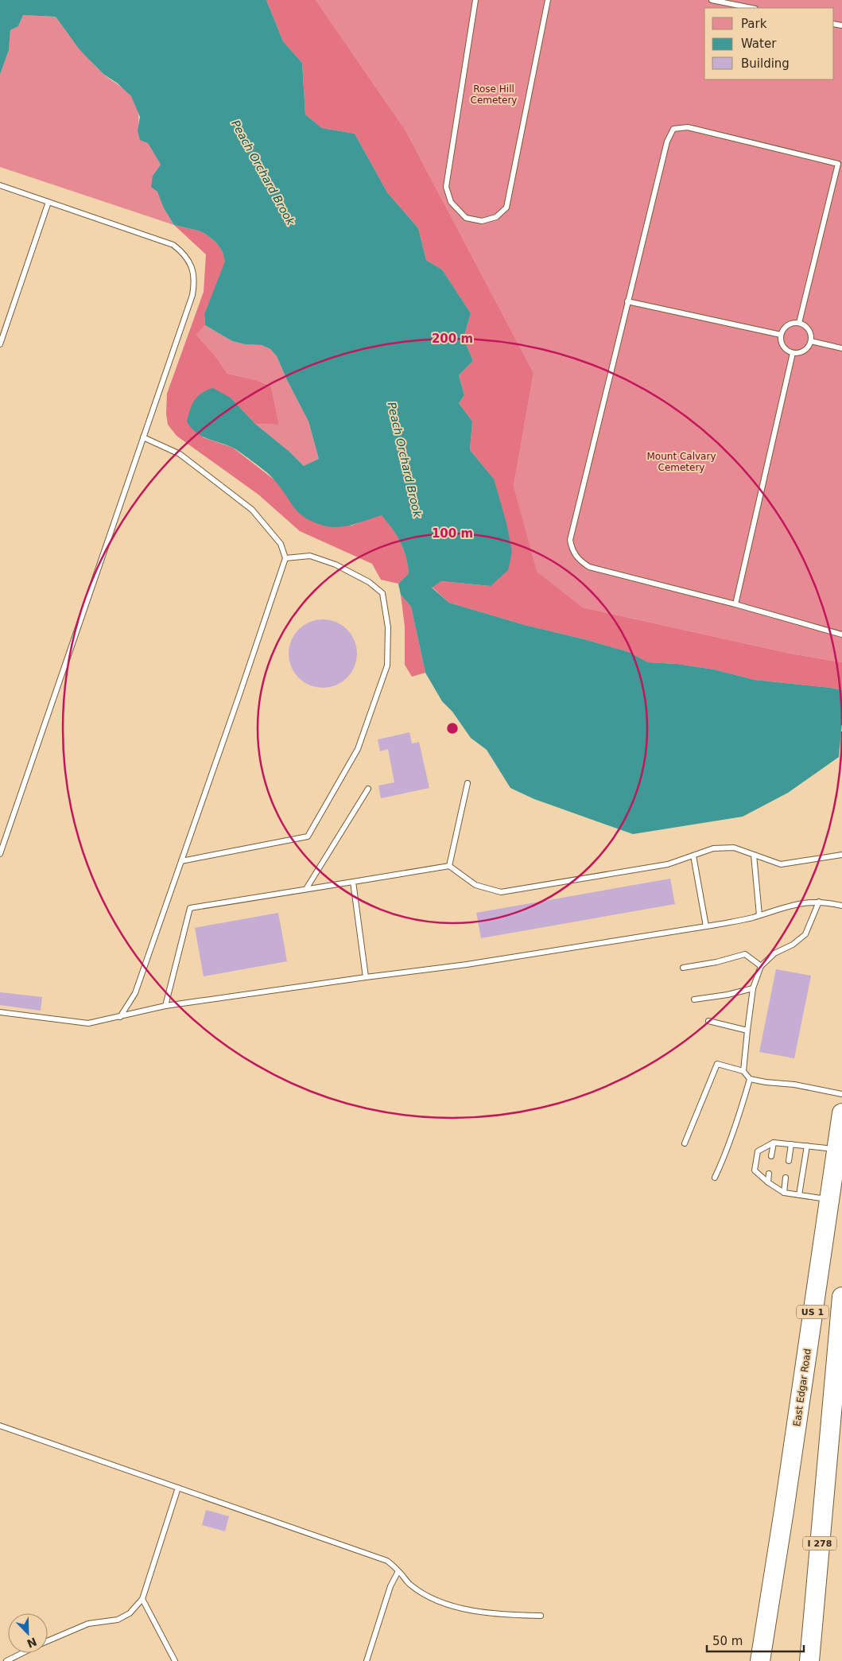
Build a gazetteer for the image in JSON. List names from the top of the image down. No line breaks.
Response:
{"streets":{"highway":["US 1","East Edgar Road","I 278"]},"water":["Peach Orchard Brook"],"parks":["Rose Hill Cemetery","Mount Calvary Cemetery"],"legend":["Park","Water","Building"],"scale_bar":"50 m","north":"bottom right","rings":["200 m","100 m"]}
